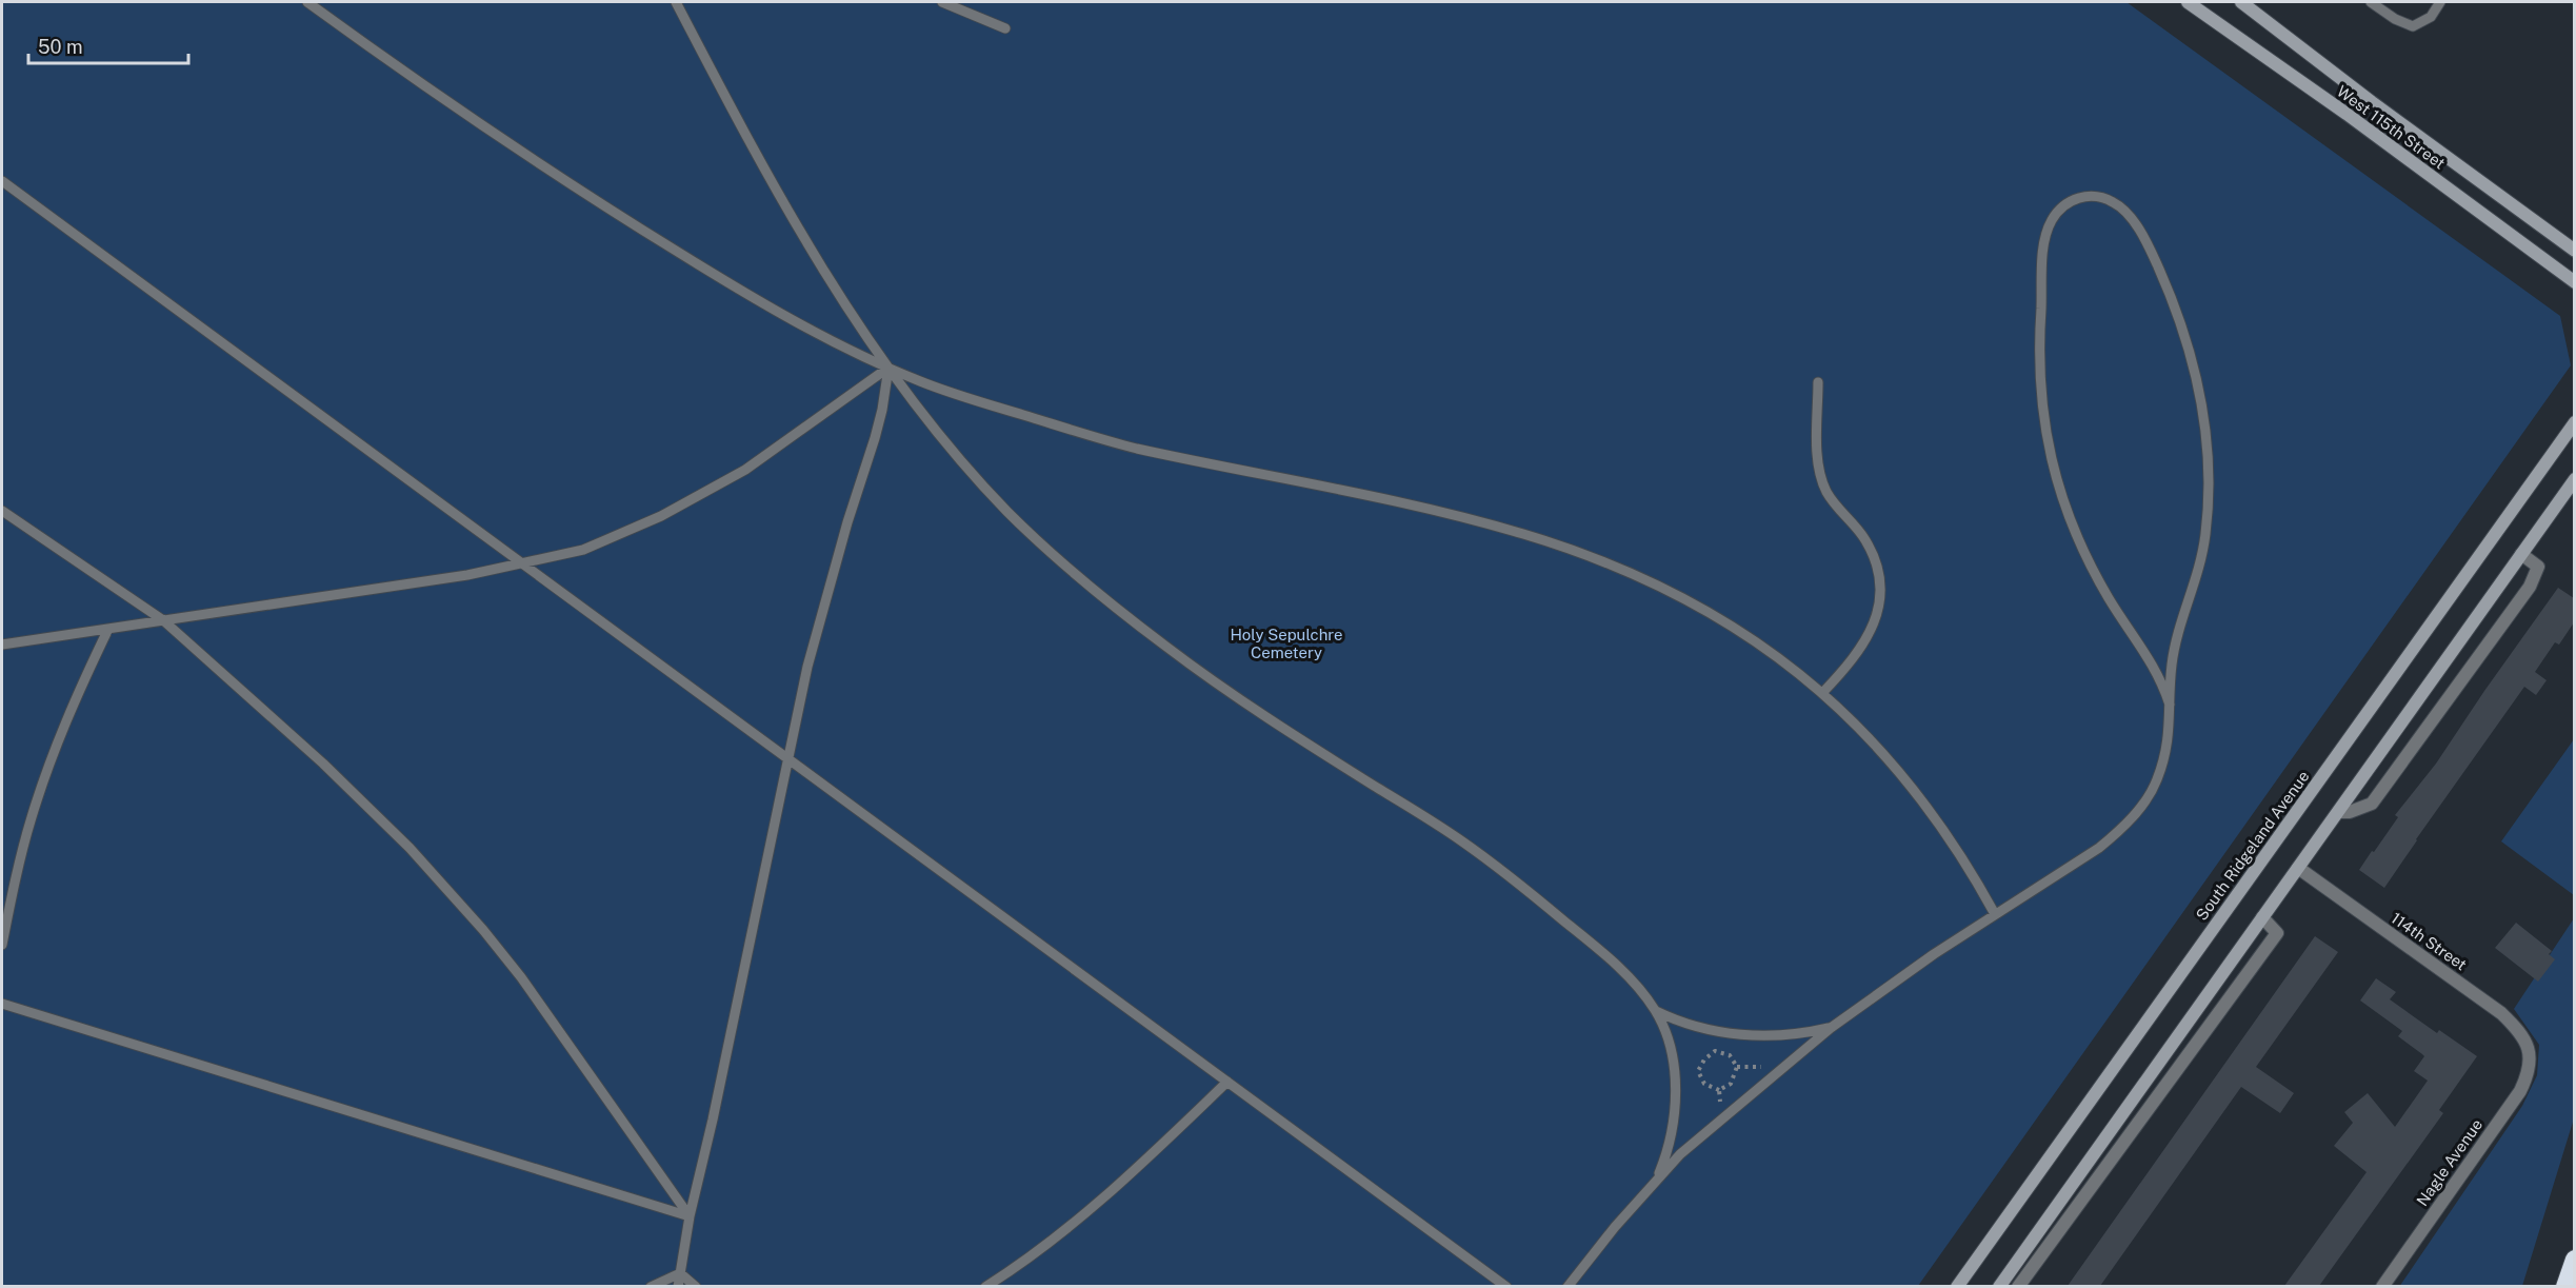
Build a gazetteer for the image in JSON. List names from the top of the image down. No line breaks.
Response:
{"streets":{"main road":["West 115th Street","South Ridgeland Avenue"],"street":["114th Street","Nagle Avenue"]},"crossings":[["114th Street","Nagle Avenue"]],"parks":["Holy Sepulchre Cemetery"],"scale_bar":"50 m"}
